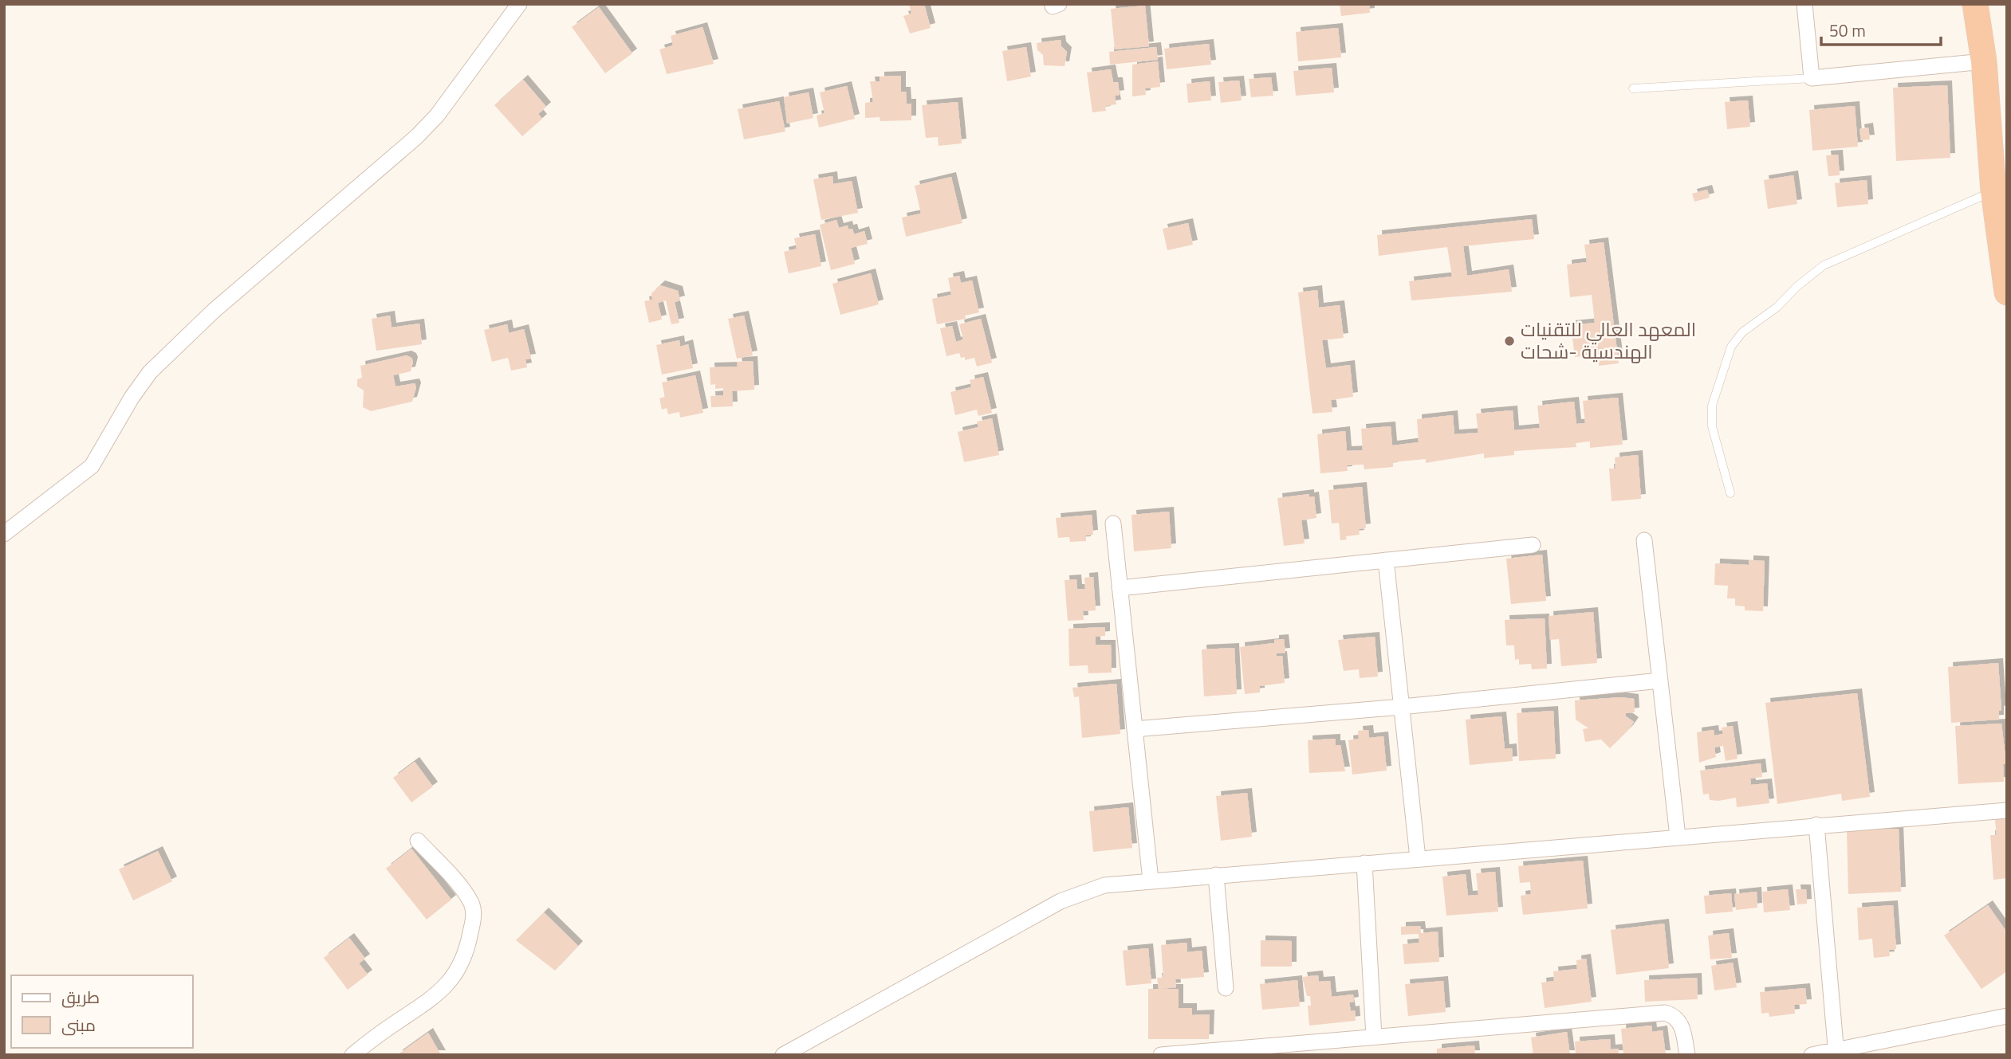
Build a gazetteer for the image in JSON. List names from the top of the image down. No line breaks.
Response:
{"places":["المعهد العالي للتقنيات الهندسية -شحات"],"legend":["طريق","مبنى"],"scale_bar":"50 m"}
